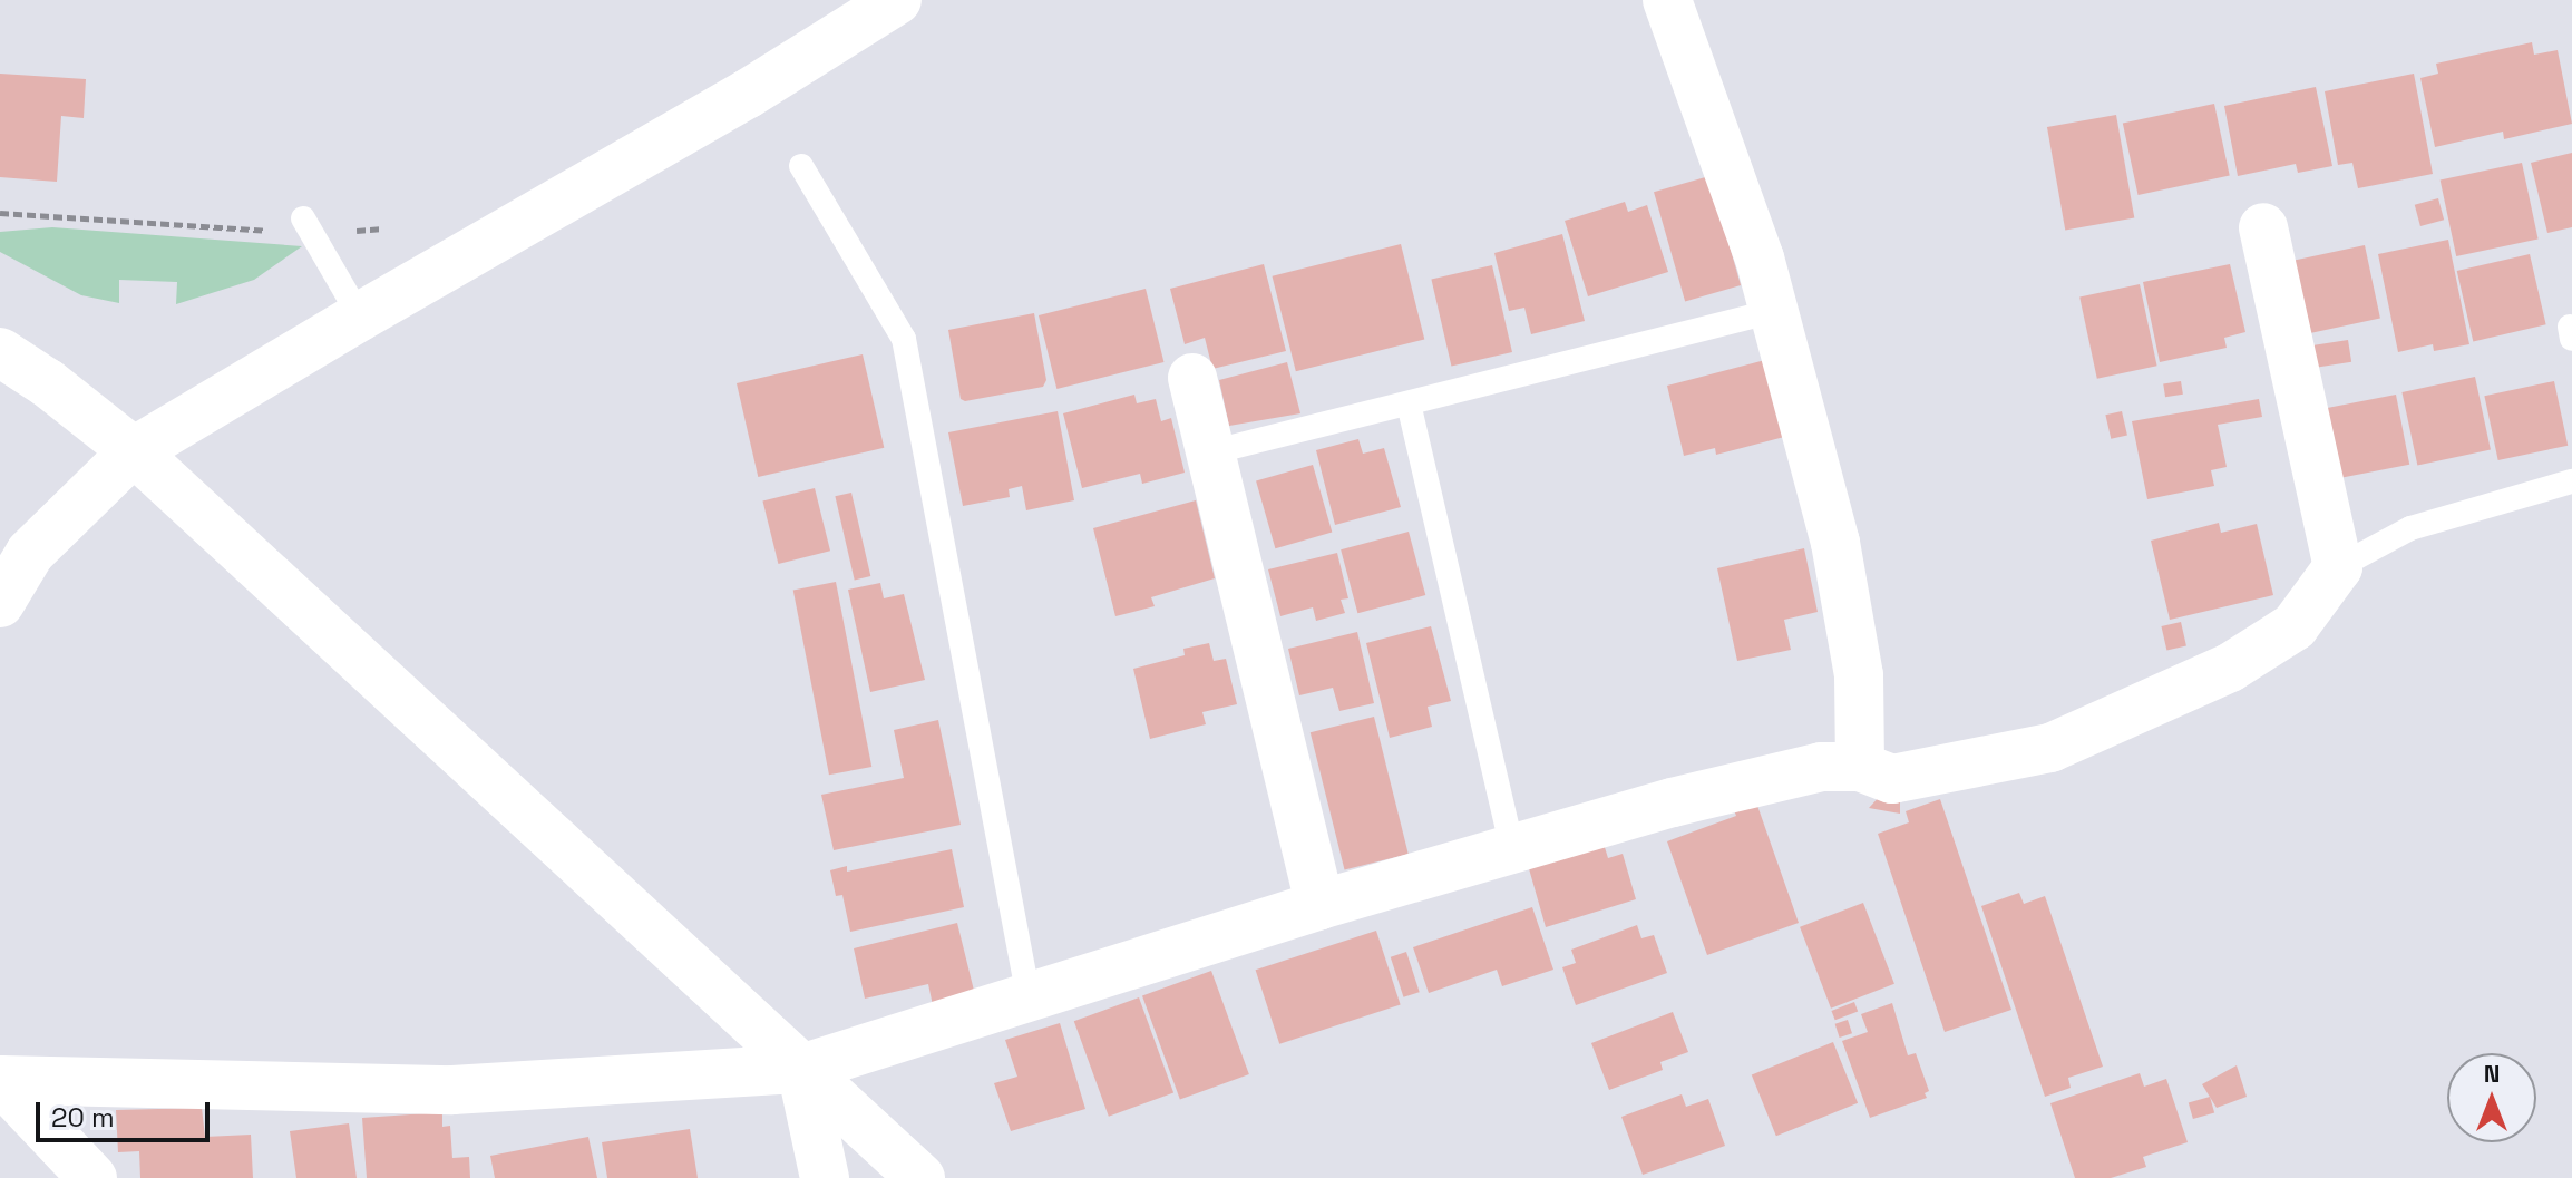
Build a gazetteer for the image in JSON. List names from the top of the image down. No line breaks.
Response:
{"scale_bar":"20 m","north":"top"}
